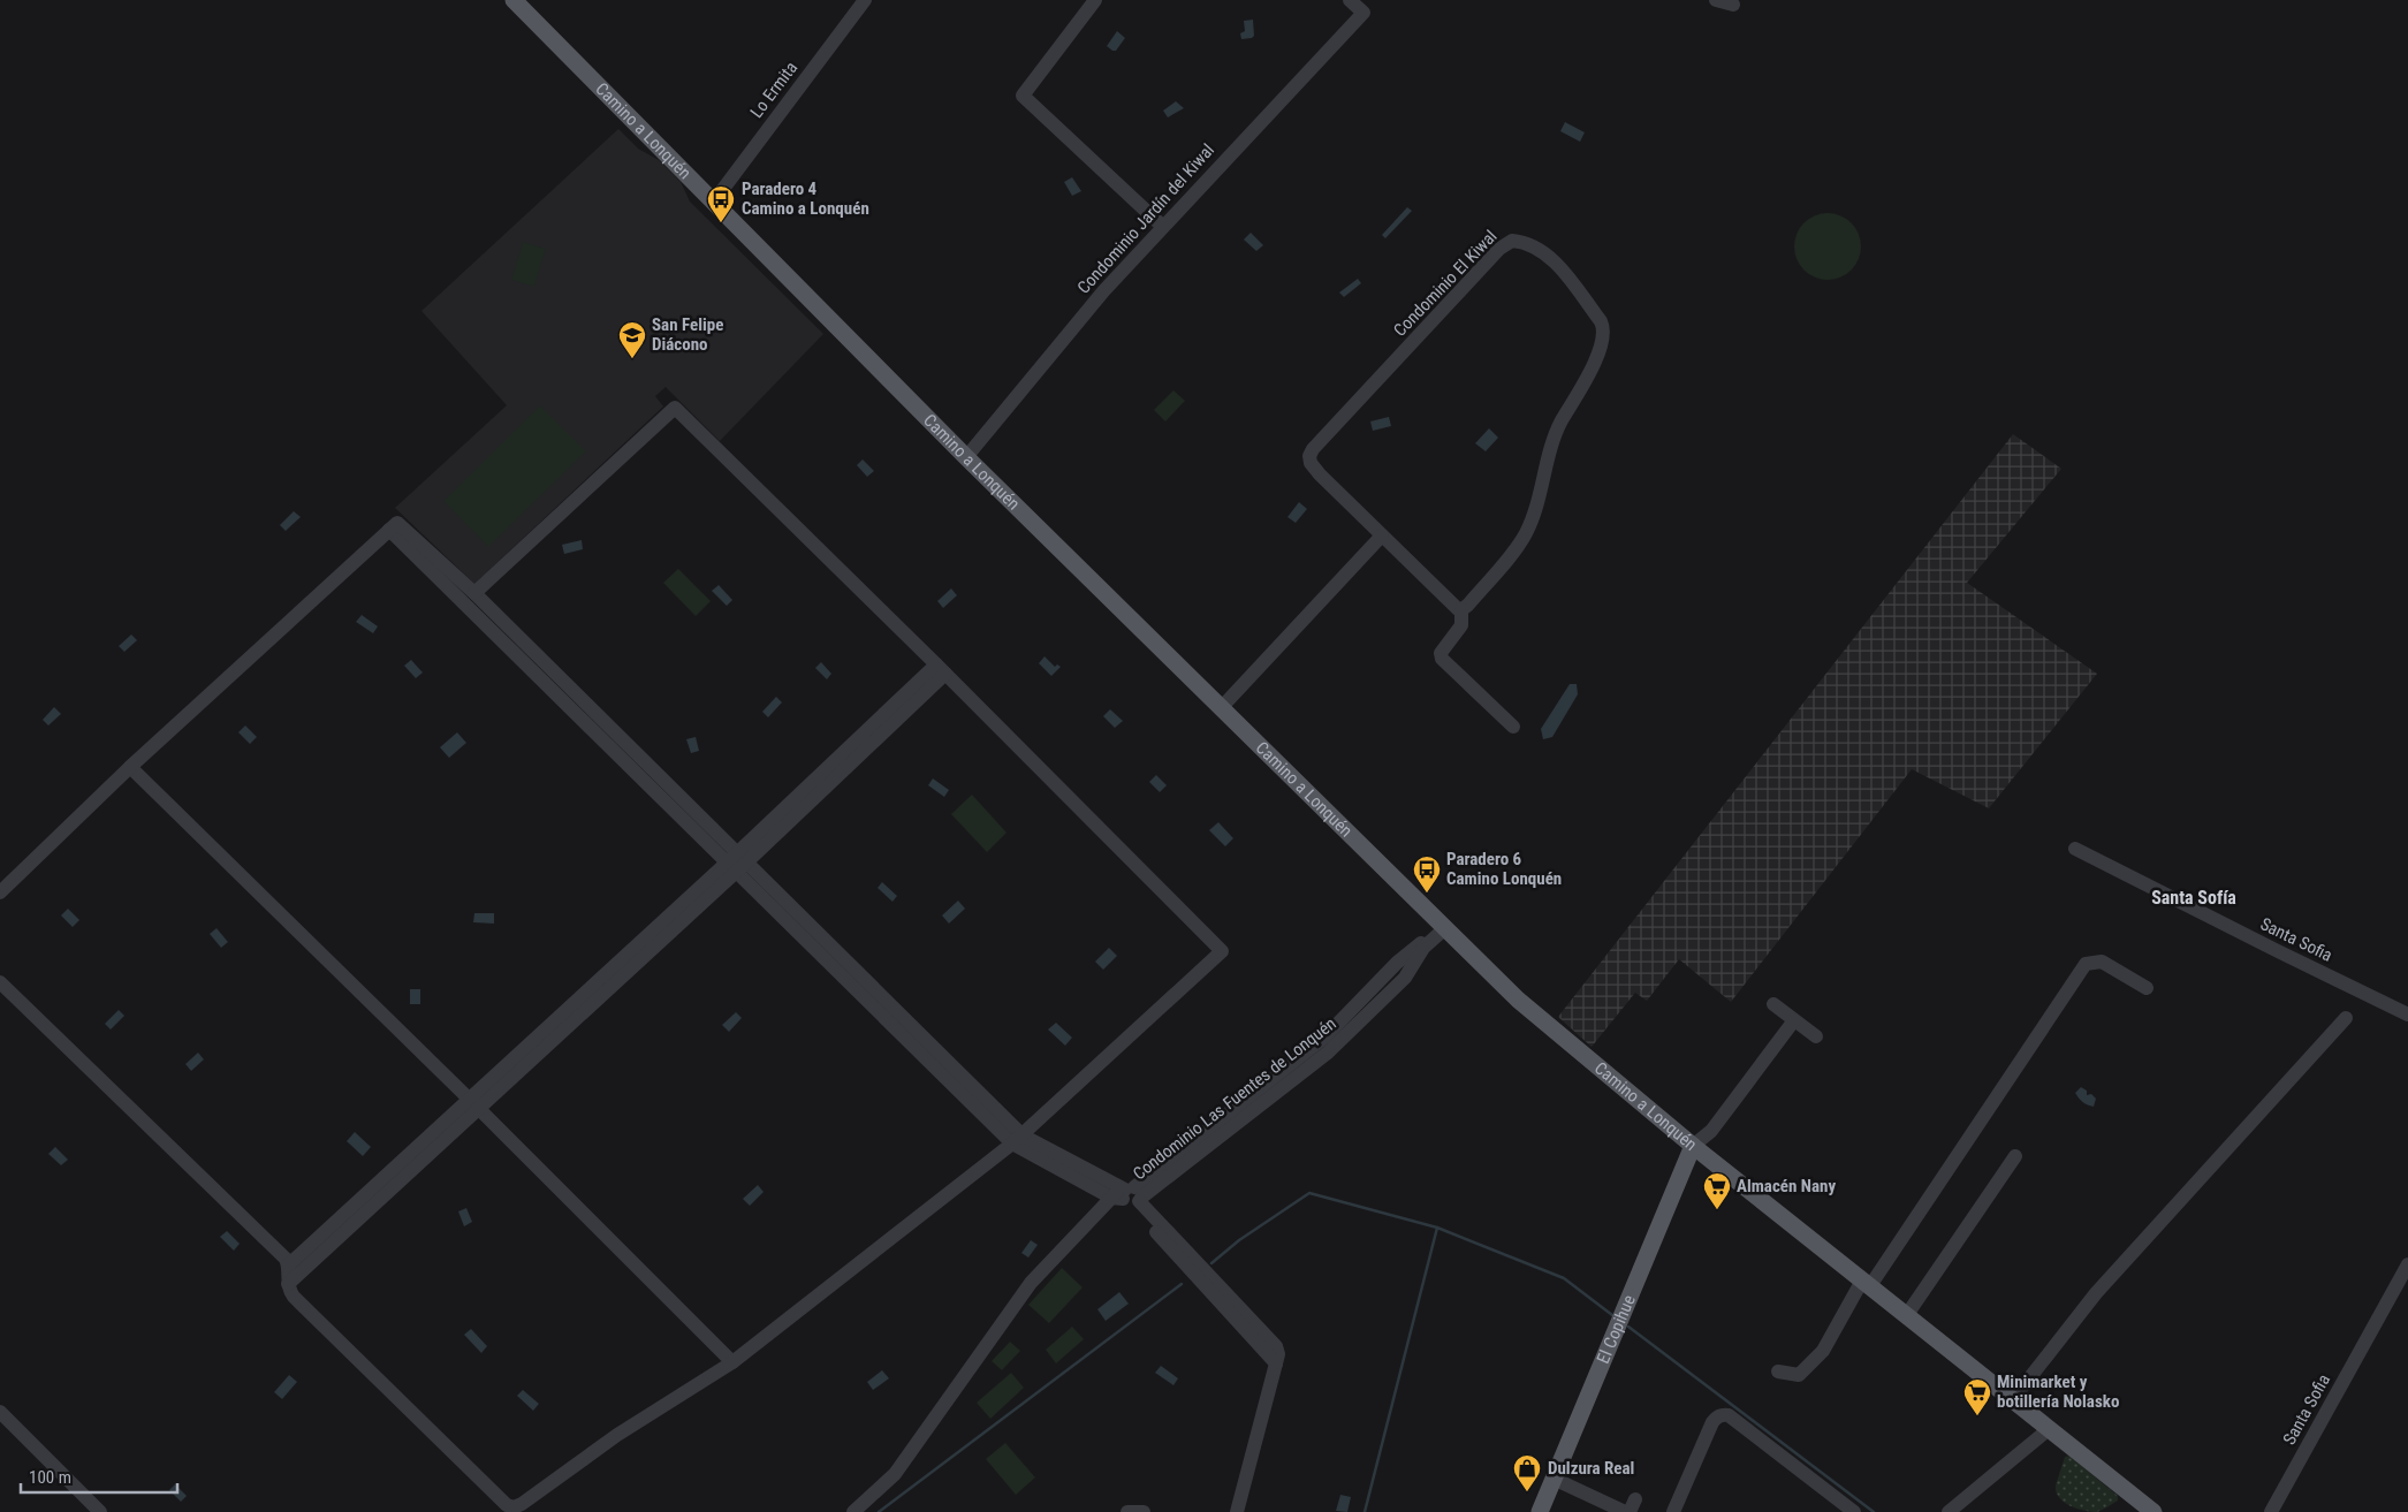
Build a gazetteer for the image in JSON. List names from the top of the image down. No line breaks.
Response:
{"streets":{"main road":["Camino a Lonquén","El Copihue"],"street":["Lo Ermita","Condominio Jardín del Kiwal","Condominio El Kiwal","Santa Sofia","Condominio Las Fuentes de Lonquén"]},"crossings":[["Lo Ermita","Camino a Lonquén"],["Camino a Lonquén","Condominio Jardín del Kiwal"],["Camino a Lonquén","Condominio Las Fuentes de Lonquén"],["Camino a Lonquén","El Copihue"]],"districts":["Santa Sofía"],"places":{"bus stop":["Paradero 4 Camino a Lonquén","Paradero 6 Camino Lonquén"],"school or university":["San Felipe Diácono"],"supermarket":["Almacén Nany","Minimarket y botillería Nolasko"],"shop":["Dulzura Real"]},"scale_bar":"100 m"}
